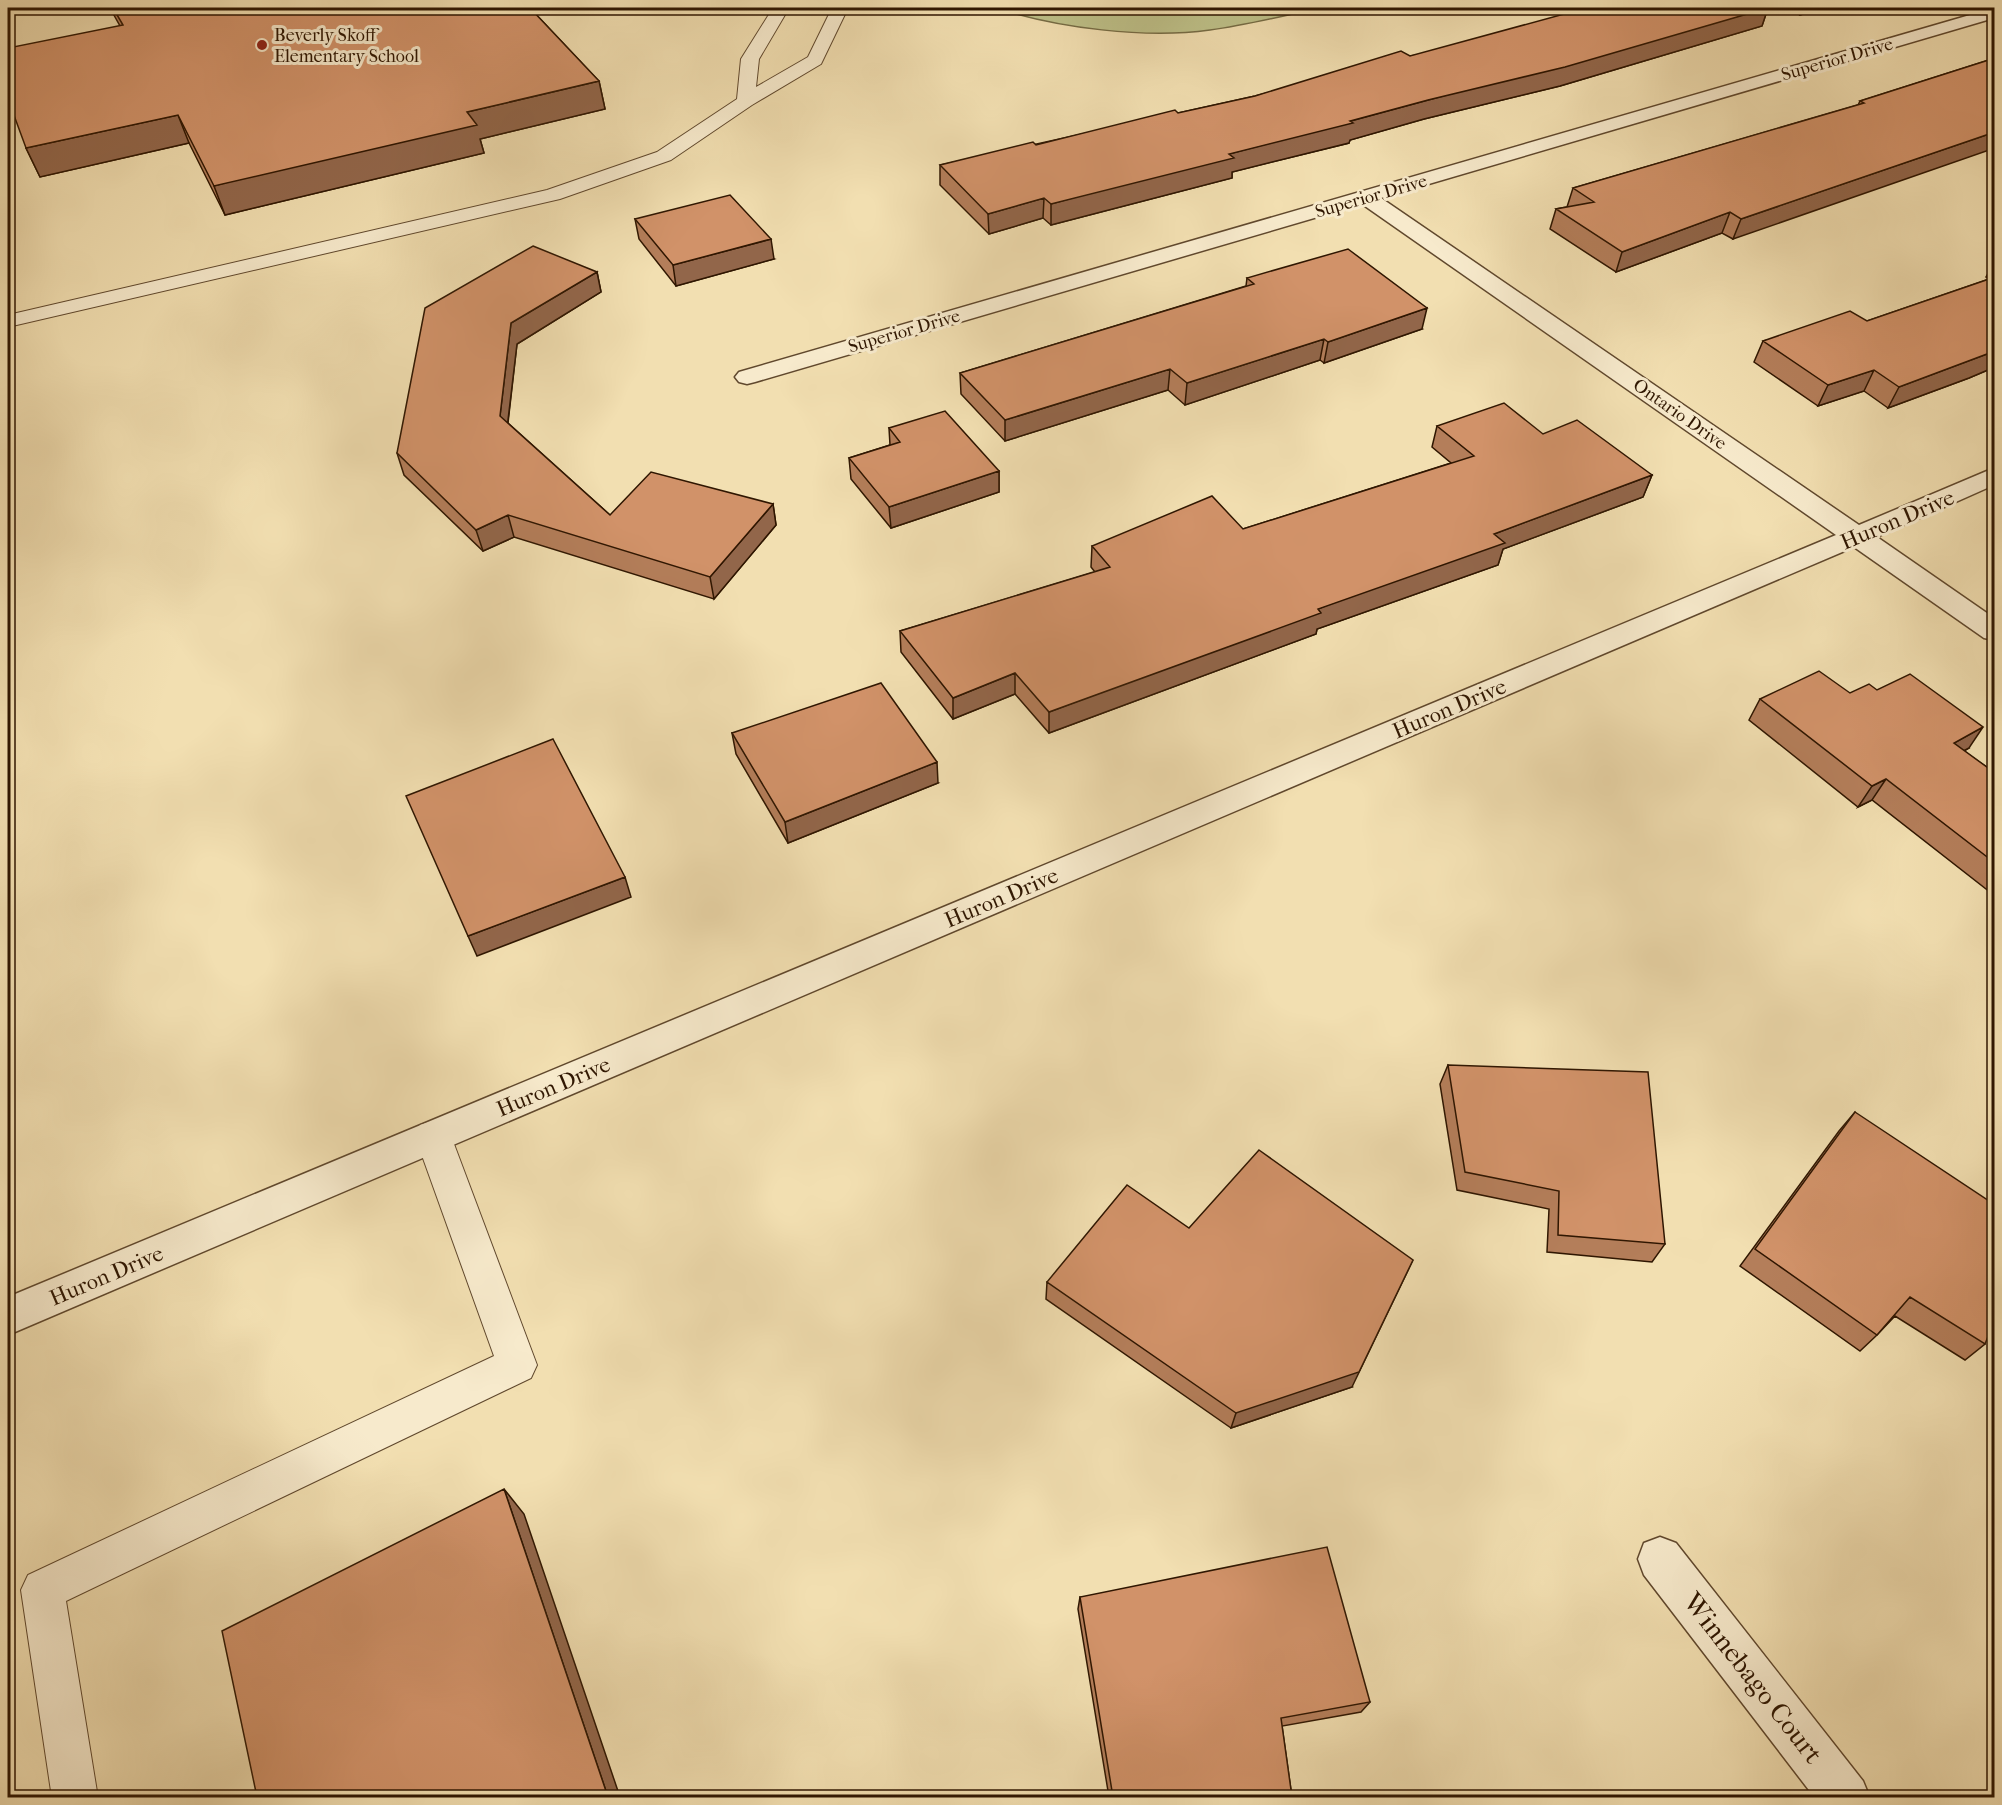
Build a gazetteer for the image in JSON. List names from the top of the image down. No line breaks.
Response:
{"streets":{"street":["Superior Drive","Ontario Drive","Huron Drive","Winnebago Court"]},"crossings":[["Superior Drive","Ontario Drive"],["Ontario Drive","Huron Drive"]],"places":["Beverly Skoff Elementary School"]}
